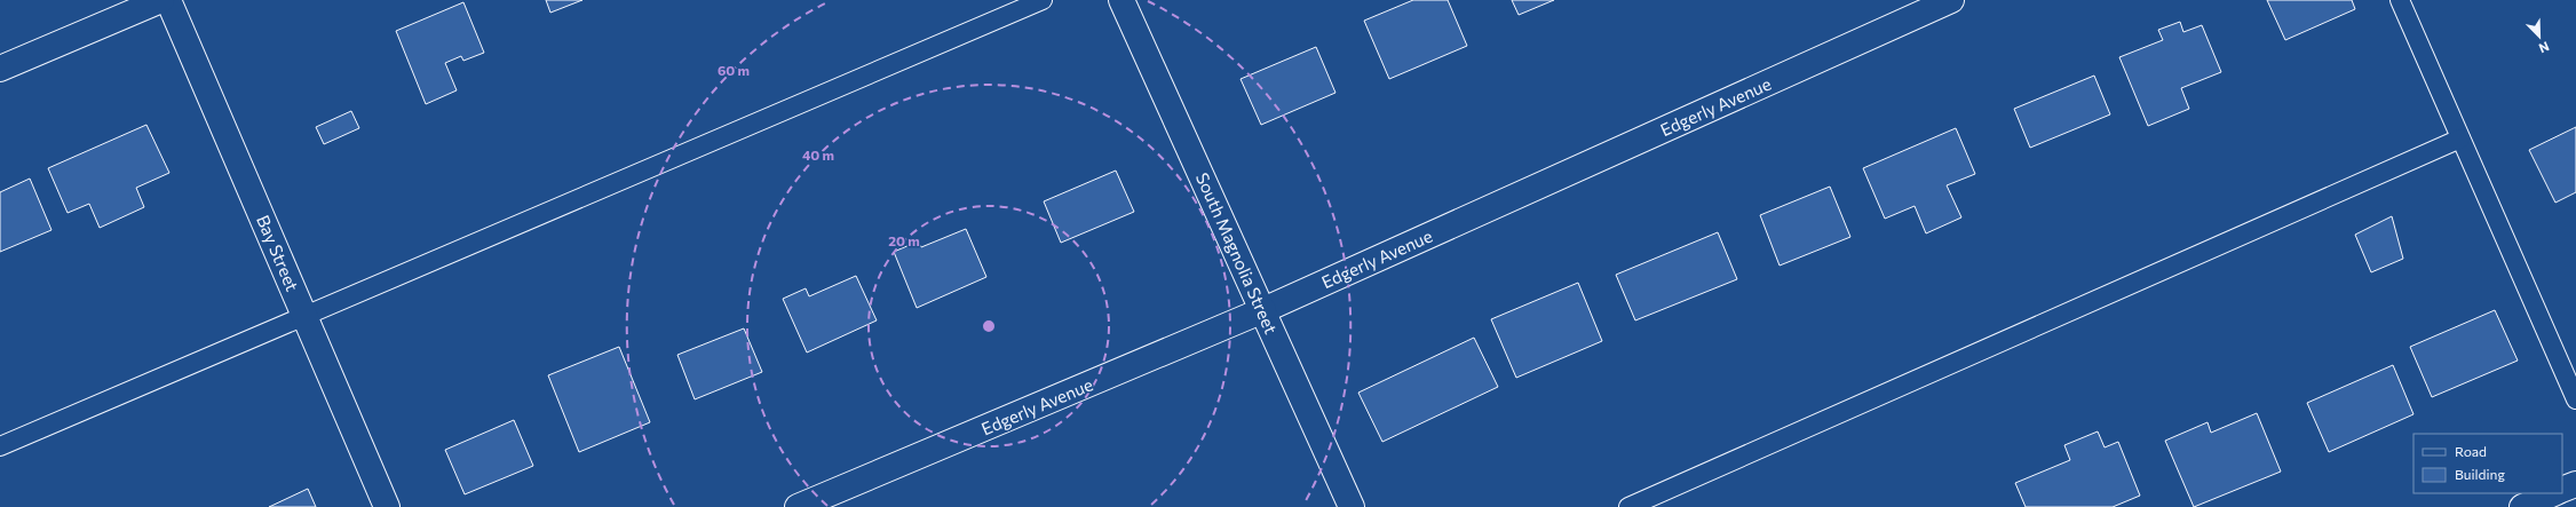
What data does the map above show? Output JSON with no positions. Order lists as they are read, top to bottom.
{
  "streets": {
    "street": ["Edgerly Avenue", "Bay Street", "South Magnolia Street"]
  },
  "crossings": [
    ["Edgerly Avenue", "South Magnolia Street"]
  ],
  "legend": ["Road", "Building"],
  "north": "bottom right",
  "rings": ["60 m", "40 m", "20 m"]
}
